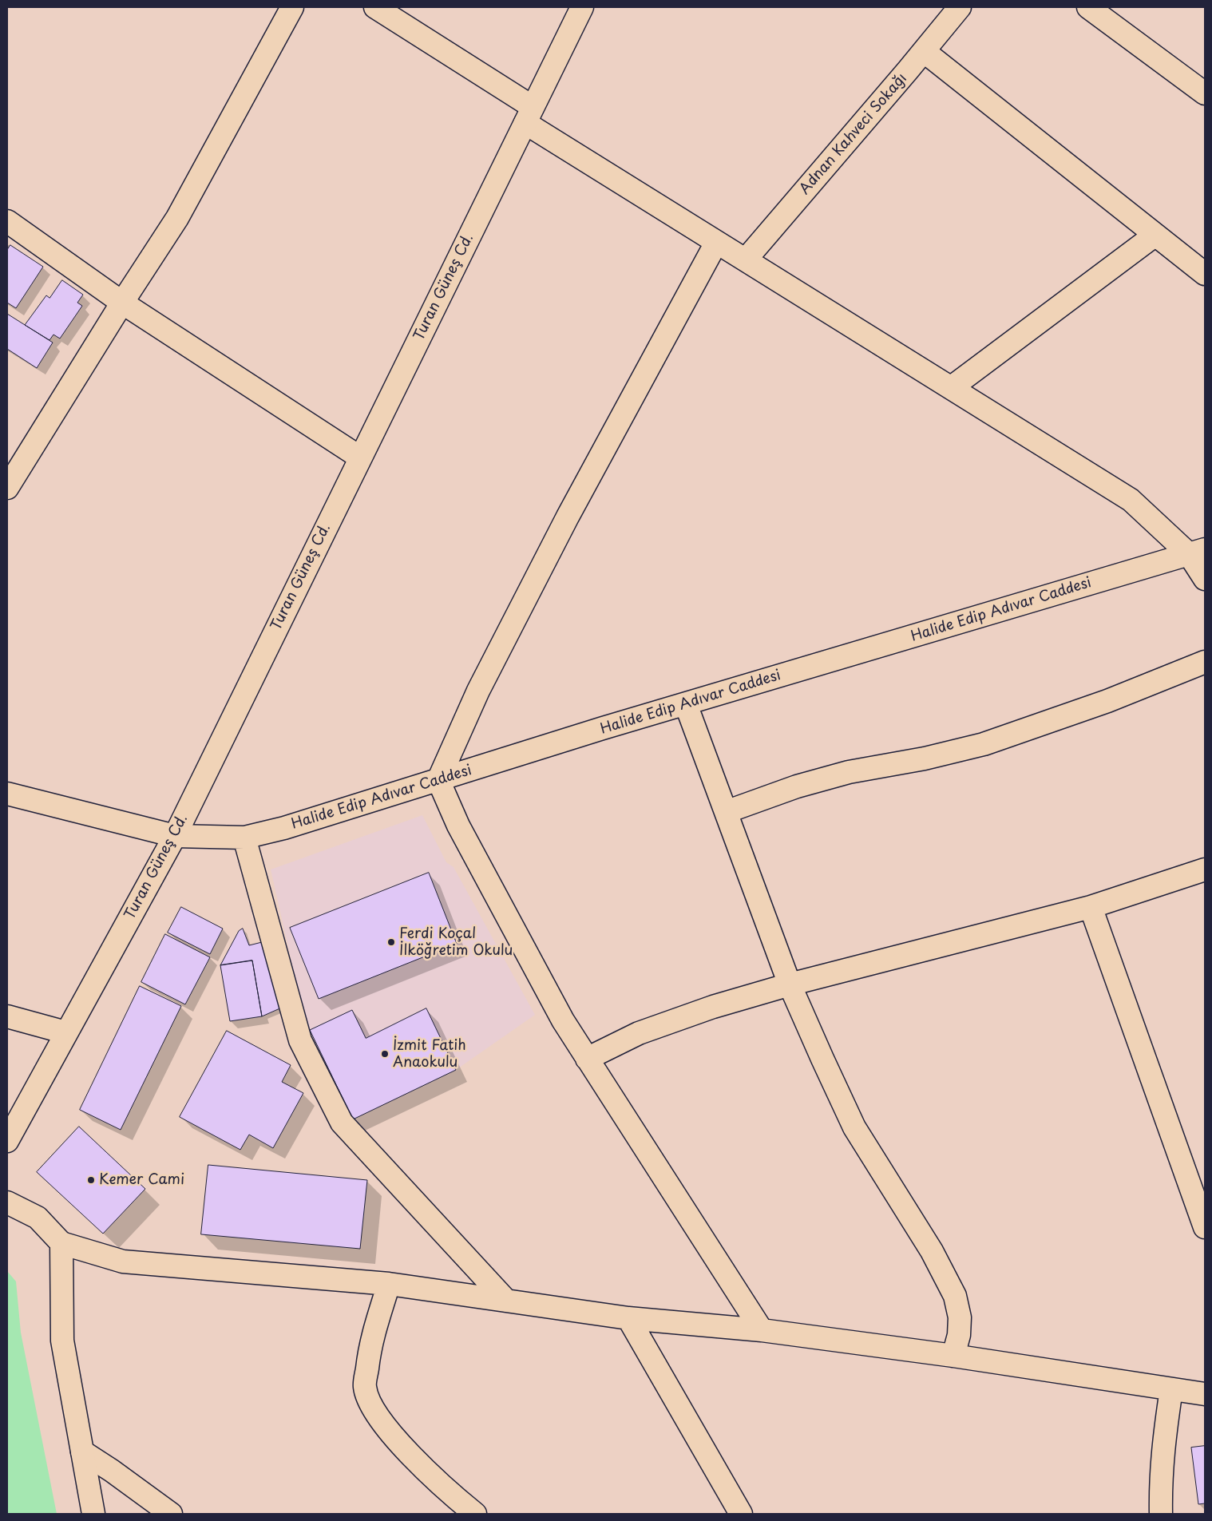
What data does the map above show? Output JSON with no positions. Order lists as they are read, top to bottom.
{
  "streets": {
    "street": ["Adnan Kahveci Sokağı", "Turan Güneş Cd.", "Halide Edip Adıvar Caddesi"]
  },
  "crossings": [
    ["Turan Güneş Cd.", "Halide Edip Adıvar Caddesi"]
  ],
  "places": ["Ferdi Koçal İlköğretim Okulu", "İzmit Fatih Anaokulu", "Kemer Cami"]
}
